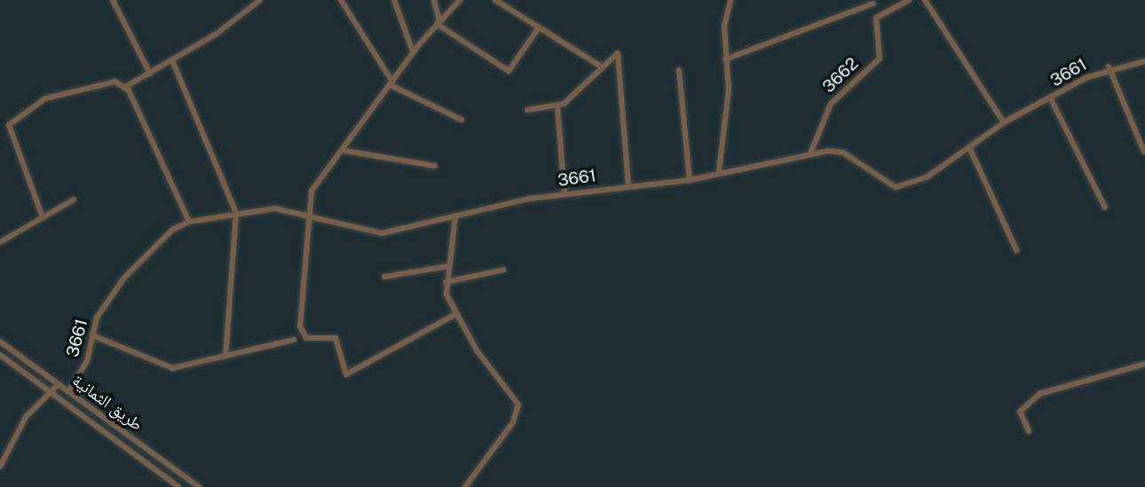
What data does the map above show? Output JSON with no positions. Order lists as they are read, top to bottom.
{
  "streets": {
    "street": ["3661", "3662", "طريق الثمانية"]
  },
  "crossings": [
    ["3661", "3662"],
    ["3661", "طريق الثمانية"]
  ]
}
